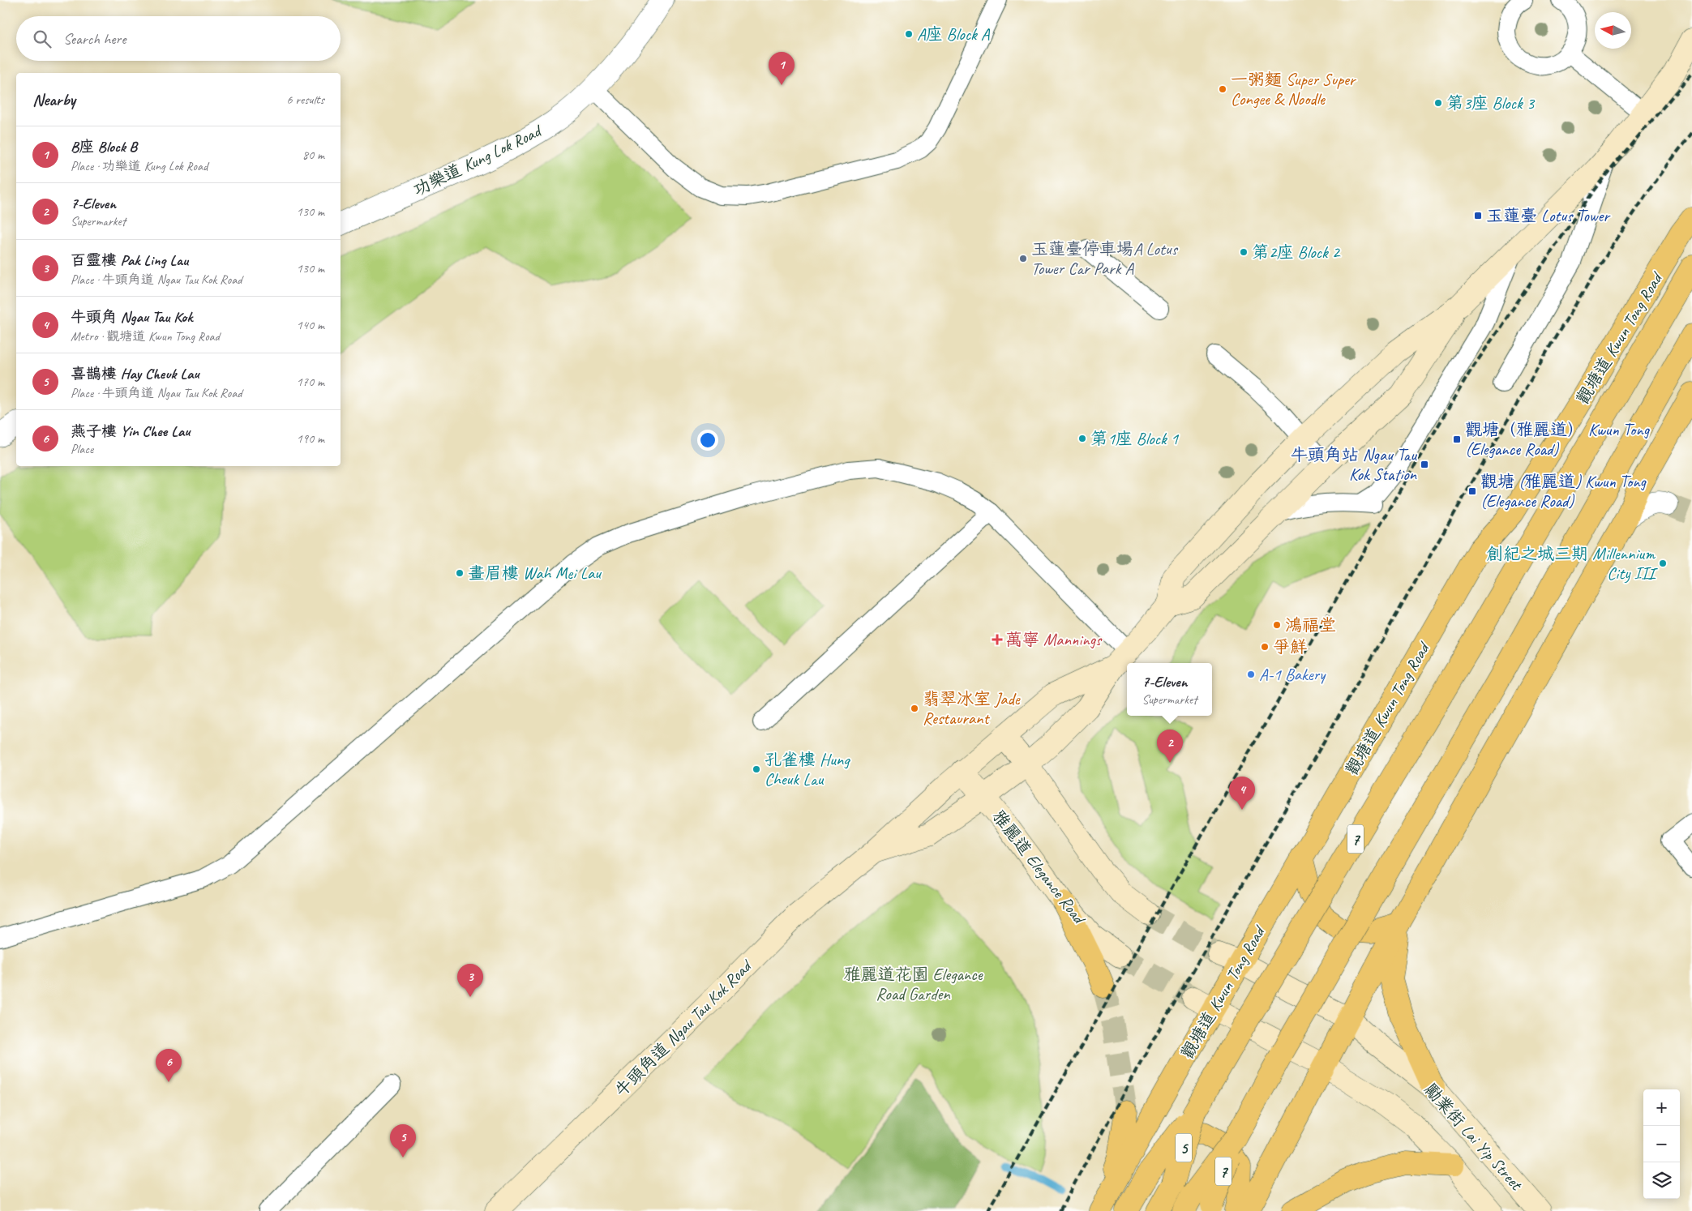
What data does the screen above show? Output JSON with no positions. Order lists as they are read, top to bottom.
{
  "streets": {
    "main road": [
      "觀塘道 Kwun Tong Road",
      "7",
      "雅麗道 Elegance Road",
      "牛頭角道 Ngau Tau Kok Road",
      "勵業街 Lai Yip Street",
      "5"
    ],
    "street": ["功樂道 Kung Lok Road"]
  },
  "crossings": [
    ["觀塘道 Kwun Tong Road", "5"],
    ["7", "5"],
    ["雅麗道 Elegance Road", "牛頭角道 Ngau Tau Kok Road"]
  ],
  "parks": ["雅麗道花園 Elegance Road Garden"],
  "places": {
    "other": [
      "A座 Block A",
      "一粥麵 Super Super Congee & Noodle",
      "第3座 Block 3",
      "第2座 Block 2",
      "玉蓮臺停車場A Lotus Tower Car Park A",
      "第1座 Block 1",
      "創紀之城三期 Millennium City III",
      "畫眉樓 Wah Mei Lau",
      "鴻福堂",
      "爭鮮",
      "A-1 Bakery",
      "翡翠冰室 Jade Restaurant",
      "孔雀樓 Hung Cheuk Lau"
    ],
    "transit": [
      "玉蓮臺 Lotus Tower",
      "觀塘（雅麗道） Kwun Tong (Elegance Road)",
      "牛頭角站 Ngau Tau Kok Station",
      "觀塘 (雅麗道) Kwun Tong (Elegance Road)"
    ],
    "health": ["萬寧 Mannings"]
  },
  "north": "left",
  "page": {
    "search": "Search here",
    "pins": [
      "1",
      "2",
      "4",
      "3",
      "6",
      "5"
    ],
    "heading": ["Nearby", "6 results"],
    "list": [
      {
        "mark": "1",
        "name": "B座 Block B",
        "note": "Place · 功樂道 Kung Lok Road",
        "value": "80 m"
      },
      {
        "mark": "2",
        "name": "7-Eleven",
        "note": "Supermarket",
        "value": "130 m"
      },
      {
        "mark": "3",
        "name": "百靈樓 Pak Ling Lau",
        "note": "Place · 牛頭角道 Ngau Tau Kok Road",
        "value": "130 m"
      },
      {
        "mark": "4",
        "name": "牛頭角 Ngau Tau Kok",
        "note": "Metro · 觀塘道 Kwun Tong Road",
        "value": "140 m"
      },
      {
        "mark": "5",
        "name": "喜鵲樓 Hay Cheuk Lau",
        "note": "Place · 牛頭角道 Ngau Tau Kok Road",
        "value": "170 m"
      },
      {
        "mark": "6",
        "name": "燕子樓 Yin Chee Lau",
        "note": "Place",
        "value": "190 m"
      }
    ],
    "popup": ["7-Eleven", "Supermarket"],
    "map_buttons": ["+", "−"]
  }
}
